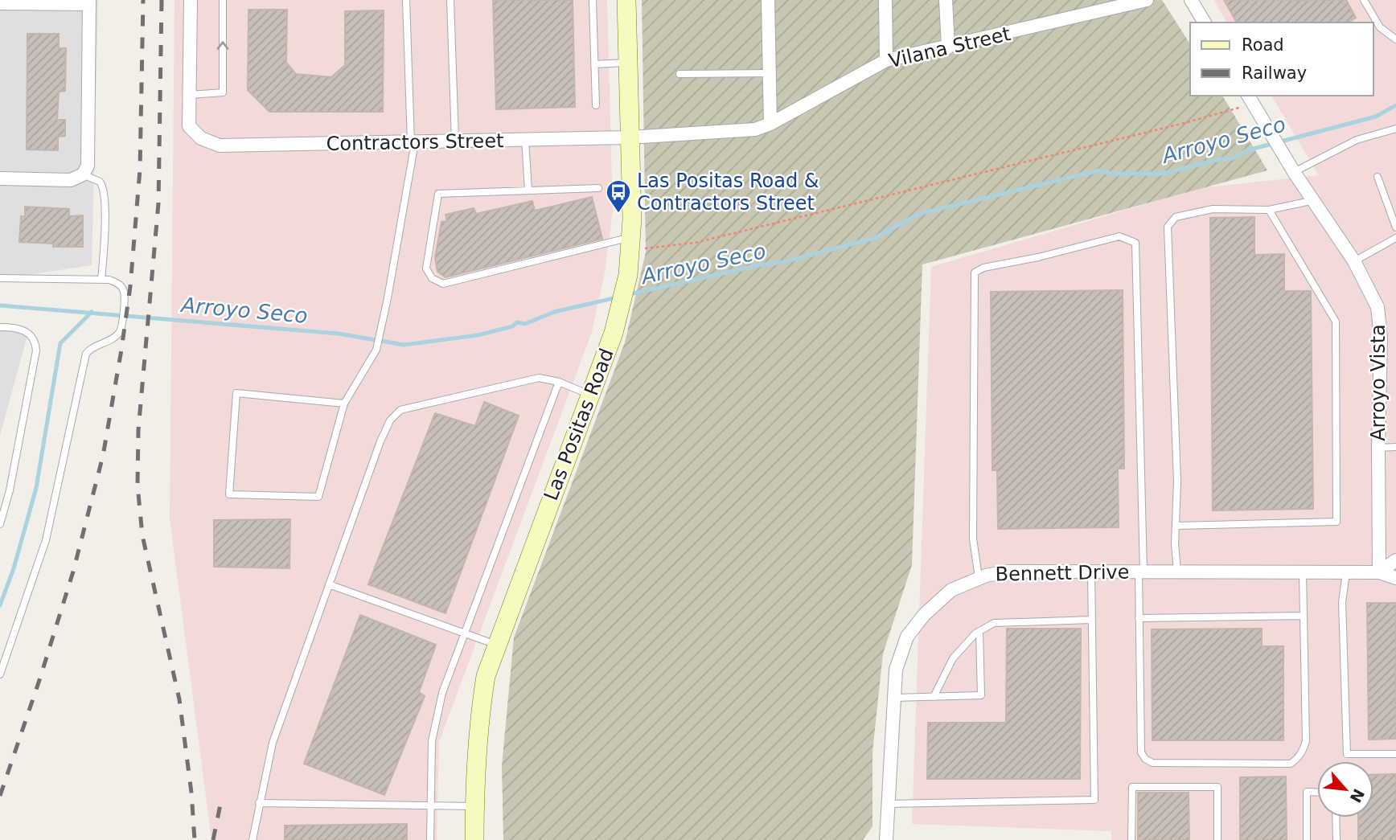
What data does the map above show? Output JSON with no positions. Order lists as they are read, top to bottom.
{
  "streets": {
    "main road": ["Las Positas Road"],
    "street": [
      "Vilana Street",
      "Contractors Street",
      "Arroyo Vista",
      "Bennett Drive"
    ]
  },
  "crossings": [
    ["Vilana Street", "Contractors Street"],
    ["Vilana Street", "Las Positas Road"],
    ["Contractors Street", "Las Positas Road"],
    ["Arroyo Vista", "Bennett Drive"]
  ],
  "water": ["Arroyo Seco"],
  "places": {
    "bus stop": ["Las Positas Road & Contractors Street"]
  },
  "legend": ["Road", "Railway"],
  "north": "bottom right"
}
